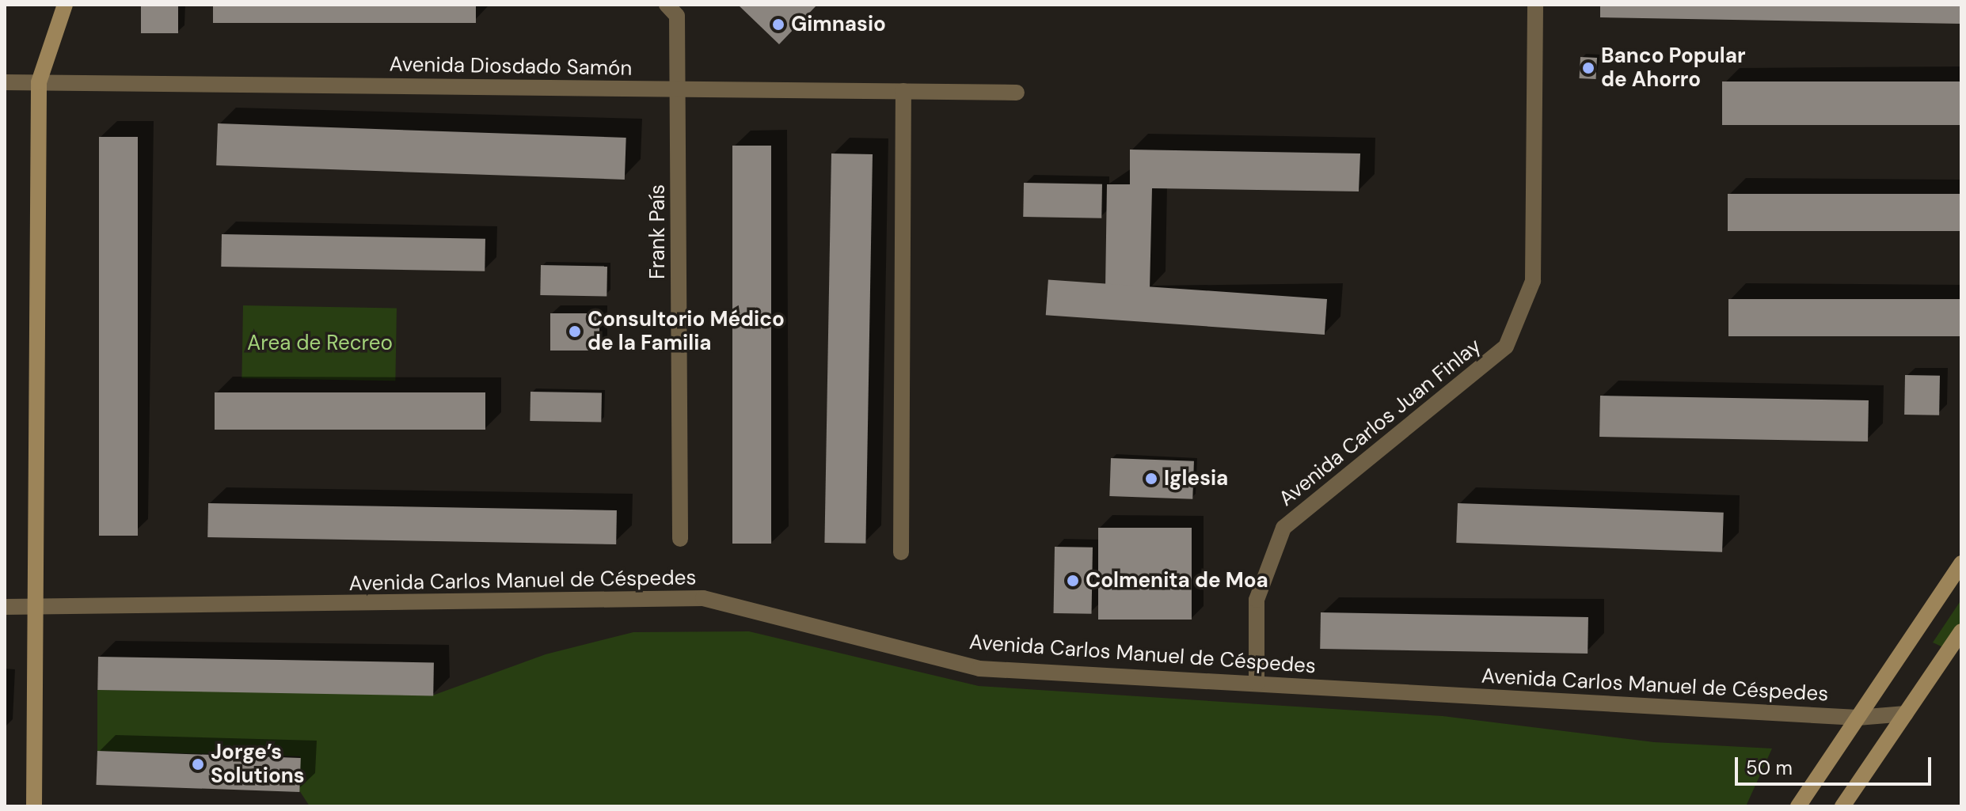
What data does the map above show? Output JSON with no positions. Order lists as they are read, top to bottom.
{
  "streets": {
    "street": [
      "Avenida Diosdado Samón",
      "Frank País",
      "Avenida Carlos Juan Finlay",
      "Avenida Carlos Manuel de Céspedes"
    ]
  },
  "crossings": [
    ["Avenida Diosdado Samón", "Frank País"],
    ["Avenida Carlos Juan Finlay", "Avenida Carlos Manuel de Céspedes"]
  ],
  "parks": ["Area de Recreo"],
  "places": [
    "Gimnasio",
    "Banco Popular de Ahorro",
    "Consultorio Médico de la Familia",
    "Iglesia",
    "Colmenita de Moa",
    "Jorge’s Solutions"
  ],
  "scale_bar": "50 m"
}
